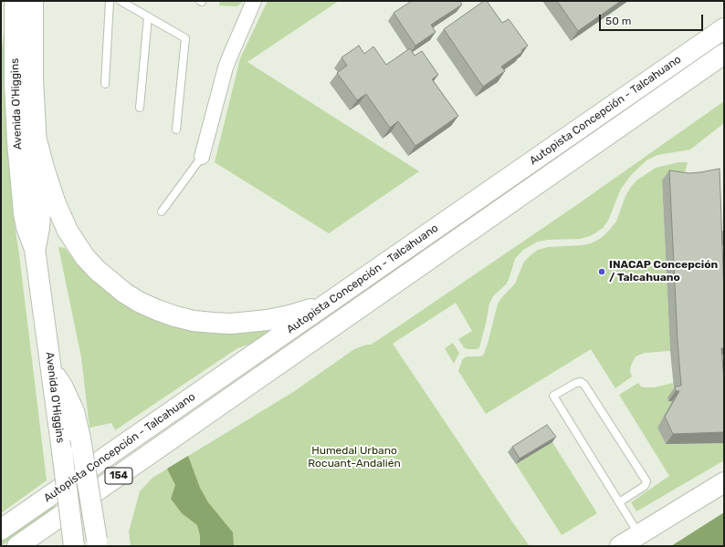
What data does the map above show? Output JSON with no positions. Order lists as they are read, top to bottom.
{
  "streets": {
    "main road": ["Avenida O'Higgins", "Autopista Concepción - Talcahuano", "154"]
  },
  "parks": ["Humedal Urbano Rocuant-Andalién"],
  "places": ["INACAP Concepción / Talcahuano"],
  "scale_bar": "50 m"
}
